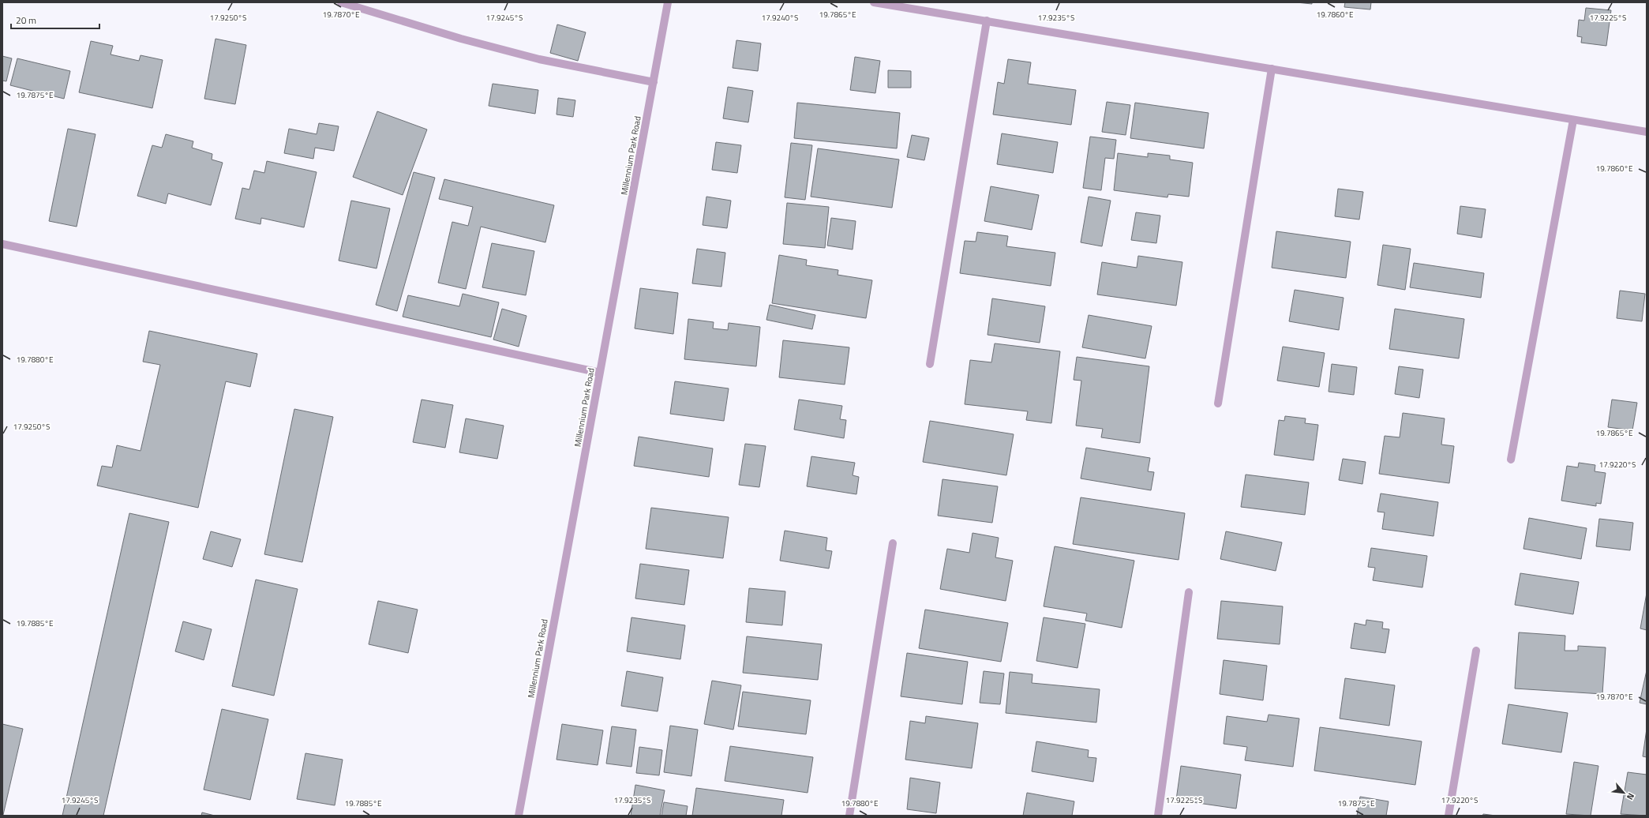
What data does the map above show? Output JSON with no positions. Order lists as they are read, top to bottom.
{
  "streets": {
    "street": ["Millennium Park Road"]
  },
  "scale_bar": "20 m",
  "north": "bottom right",
  "coordinates": [
    "19.7860°E",
    "19.7870°E",
    "19.7865°E",
    "17.9250°S",
    "17.9245°S",
    "17.9240°S",
    "17.9235°S",
    "17.9225°S",
    "19.7875°E",
    "19.7880°E",
    "17.9220°S",
    "19.7885°E"
  ]
}
